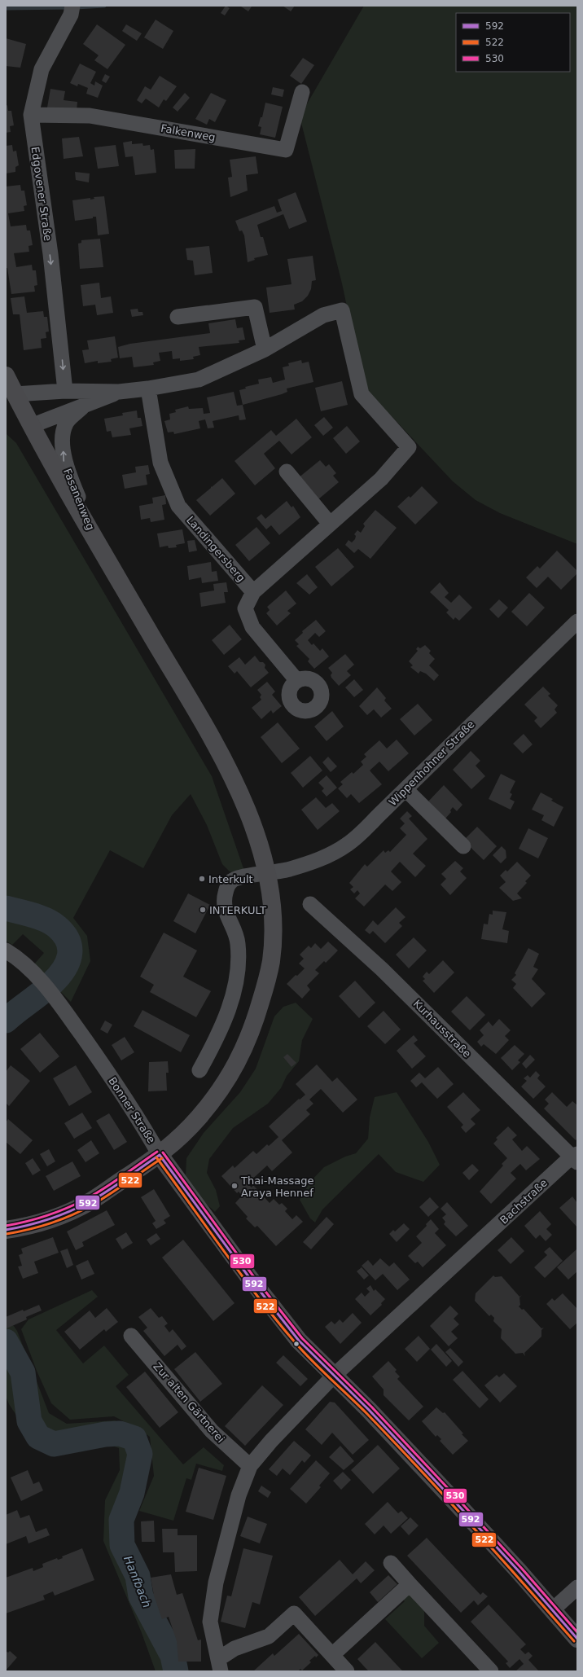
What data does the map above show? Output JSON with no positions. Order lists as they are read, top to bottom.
{
  "streets": {
    "main road": ["Bonner Straße"],
    "street": [
      "Falkenweg",
      "Edgovener Straße",
      "Fasanenweg",
      "Landingersberg",
      "Wippenhohner Straße",
      "Kurhausstraße",
      "Bachstraße",
      "Zur alten Gärtnerei"
    ]
  },
  "crossings": [
    ["Falkenweg", "Edgovener Straße"],
    ["Edgovener Straße", "Fasanenweg"],
    ["Fasanenweg", "Landingersberg"],
    ["Kurhausstraße", "Bachstraße"],
    ["Bonner Straße", "Bachstraße"],
    ["Bachstraße", "Zur alten Gärtnerei"]
  ],
  "one_way": ["Edgovener Straße"],
  "water": ["Hanfbach"],
  "places": ["Interkult", "INTERKULT", "Thai-Massage Araya Hennef"],
  "lines": ["transit line 530", "transit line 592", "transit line 522"],
  "legend": ["592", "522", "530"]
}
